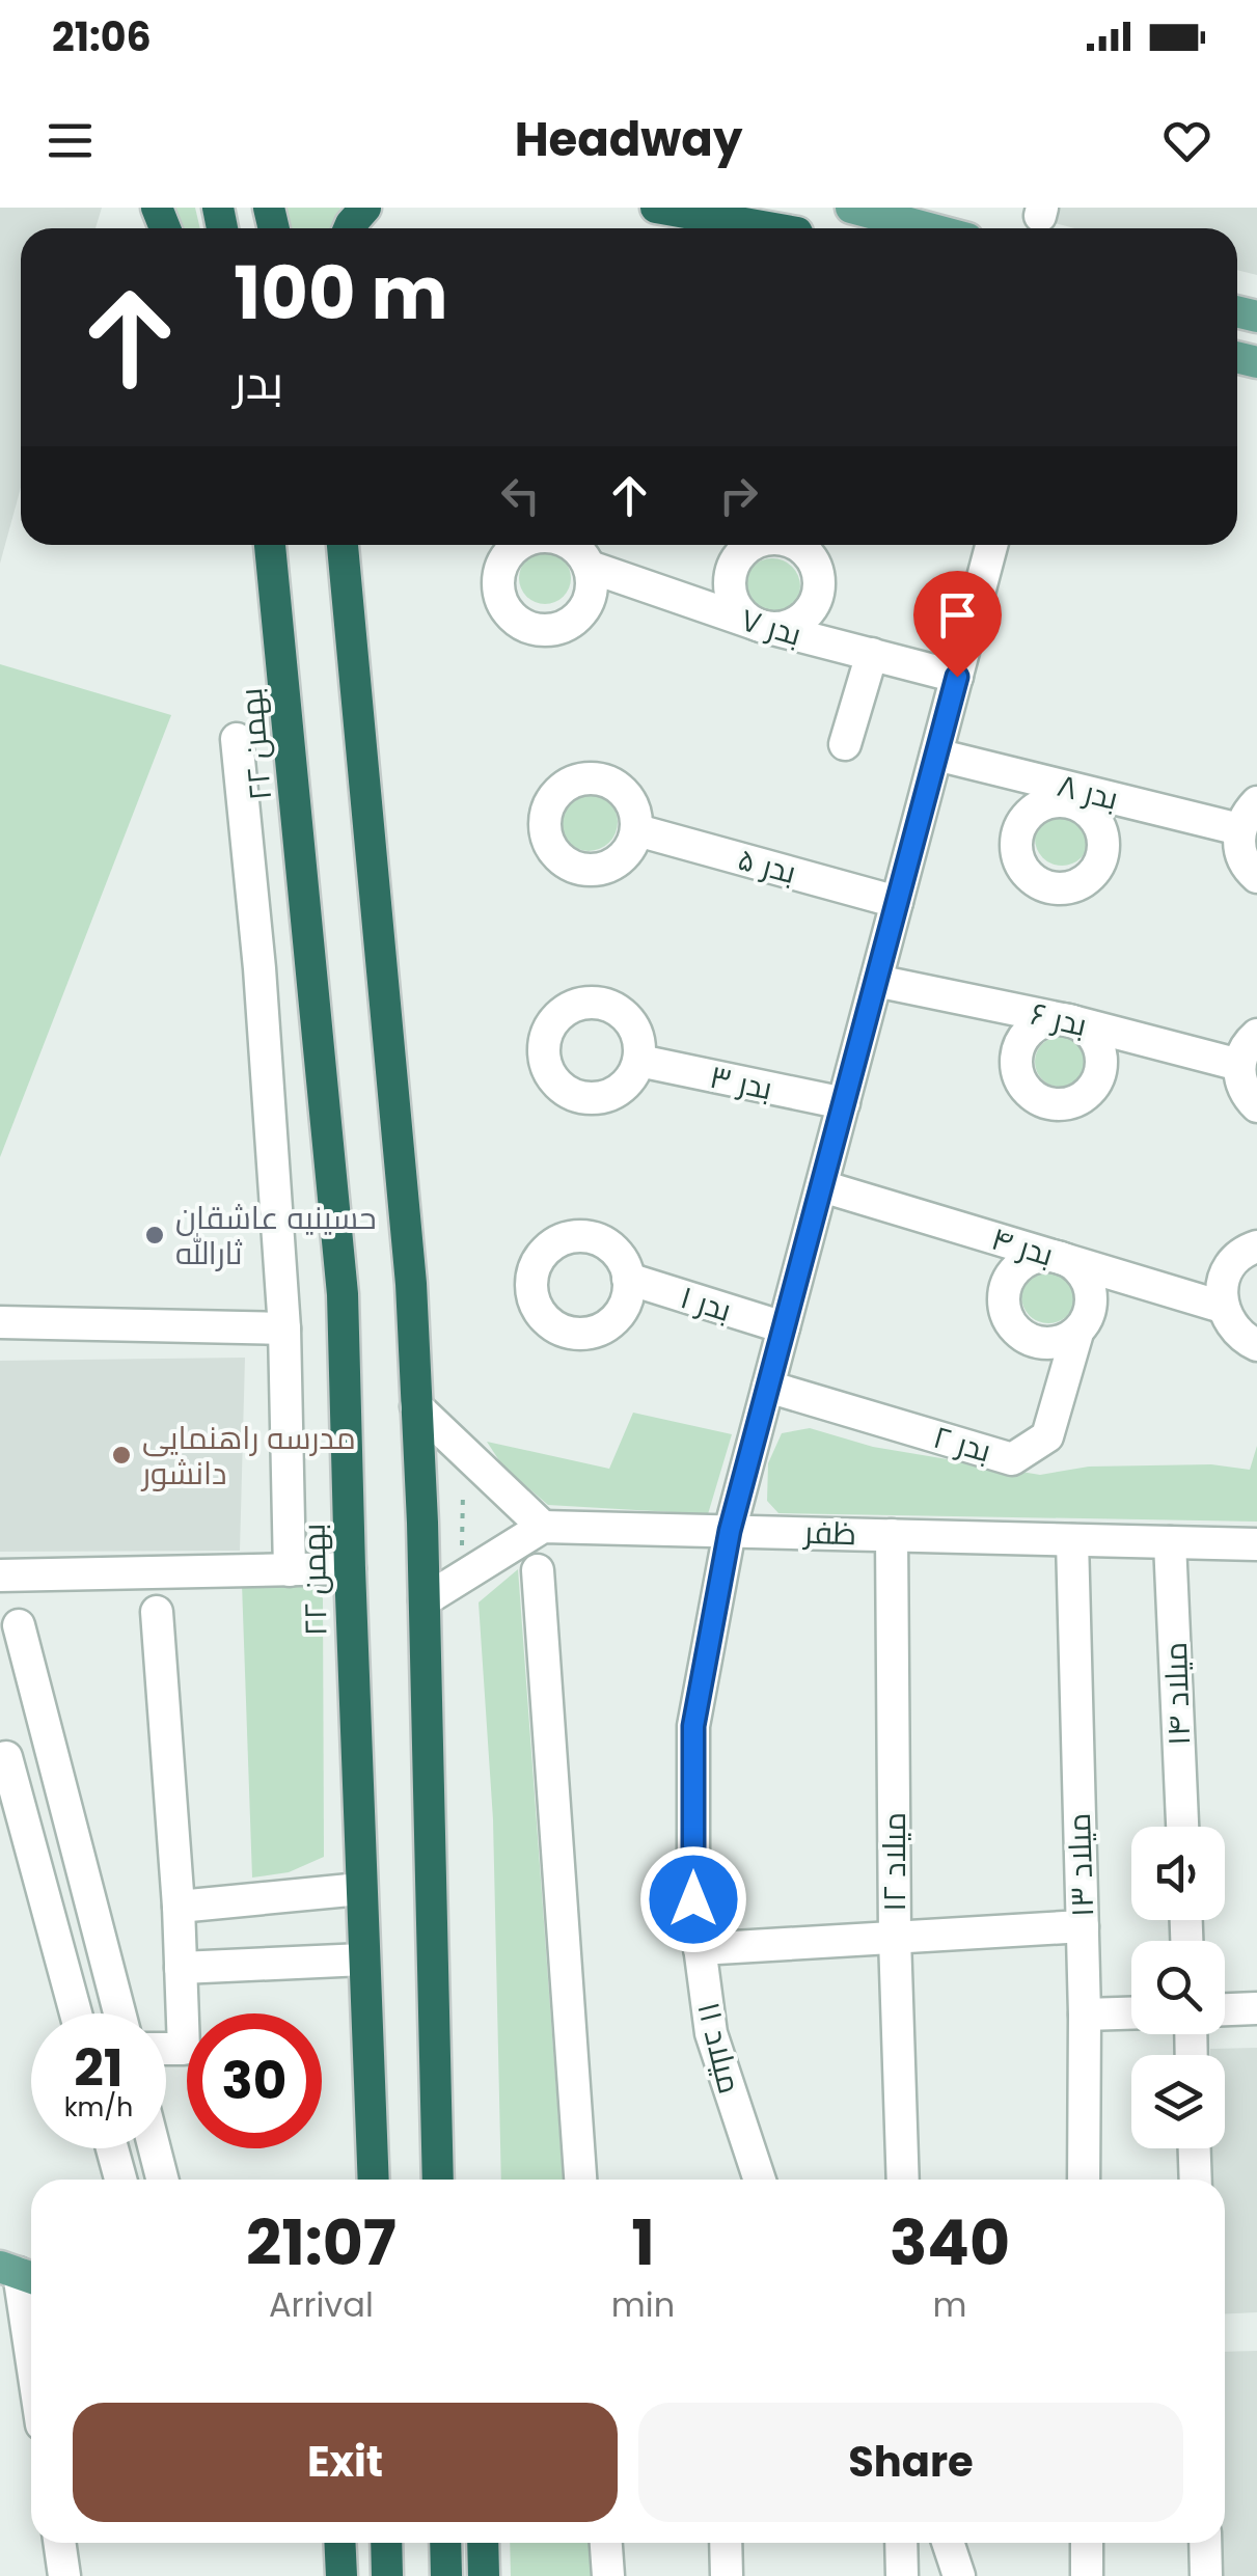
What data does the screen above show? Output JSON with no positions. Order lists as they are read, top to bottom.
{
  "streets": {
    "highway": ["۲۲ بهمن"],
    "street": [
      "بدر ۷",
      "بدر ۸",
      "بدر ۵",
      "بدر ۶",
      "بدر ۳",
      "بدر ۴",
      "بدر ۱",
      "بدر ۲",
      "ظفر",
      "میلاد ۱۴",
      "میلاد ۱۲",
      "میلاد ۱۳",
      "میلاد ۱۱"
    ]
  },
  "crossings": [
    ["بدر ۷", "میلاد ۱۱"],
    ["بدر ۸", "میلاد ۱۱"],
    ["بدر ۵", "میلاد ۱۱"],
    ["بدر ۶", "میلاد ۱۱"],
    ["بدر ۳", "میلاد ۱۱"],
    ["بدر ۴", "بدر ۲"],
    ["بدر ۴", "میلاد ۱۱"],
    ["بدر ۱", "میلاد ۱۱"],
    ["بدر ۲", "میلاد ۱۱"],
    ["ظفر", "میلاد ۱۴"],
    ["ظفر", "میلاد ۱۲"],
    ["ظفر", "میلاد ۱۳"],
    ["ظفر", "میلاد ۱۱"]
  ],
  "places": ["حسینیه عاشقان ثارالله", "مدرسه راهنمایی دانشور"],
  "page": {
    "status": "21:06",
    "header": "Headway",
    "turn": ["100 m", "بدر"],
    "speed": "21 km/h",
    "limit": "30",
    "eta": [
      "21:07",
      "Arrival",
      "1",
      "min",
      "340",
      "m"
    ],
    "buttons": ["Exit", "Share"]
  }
}
